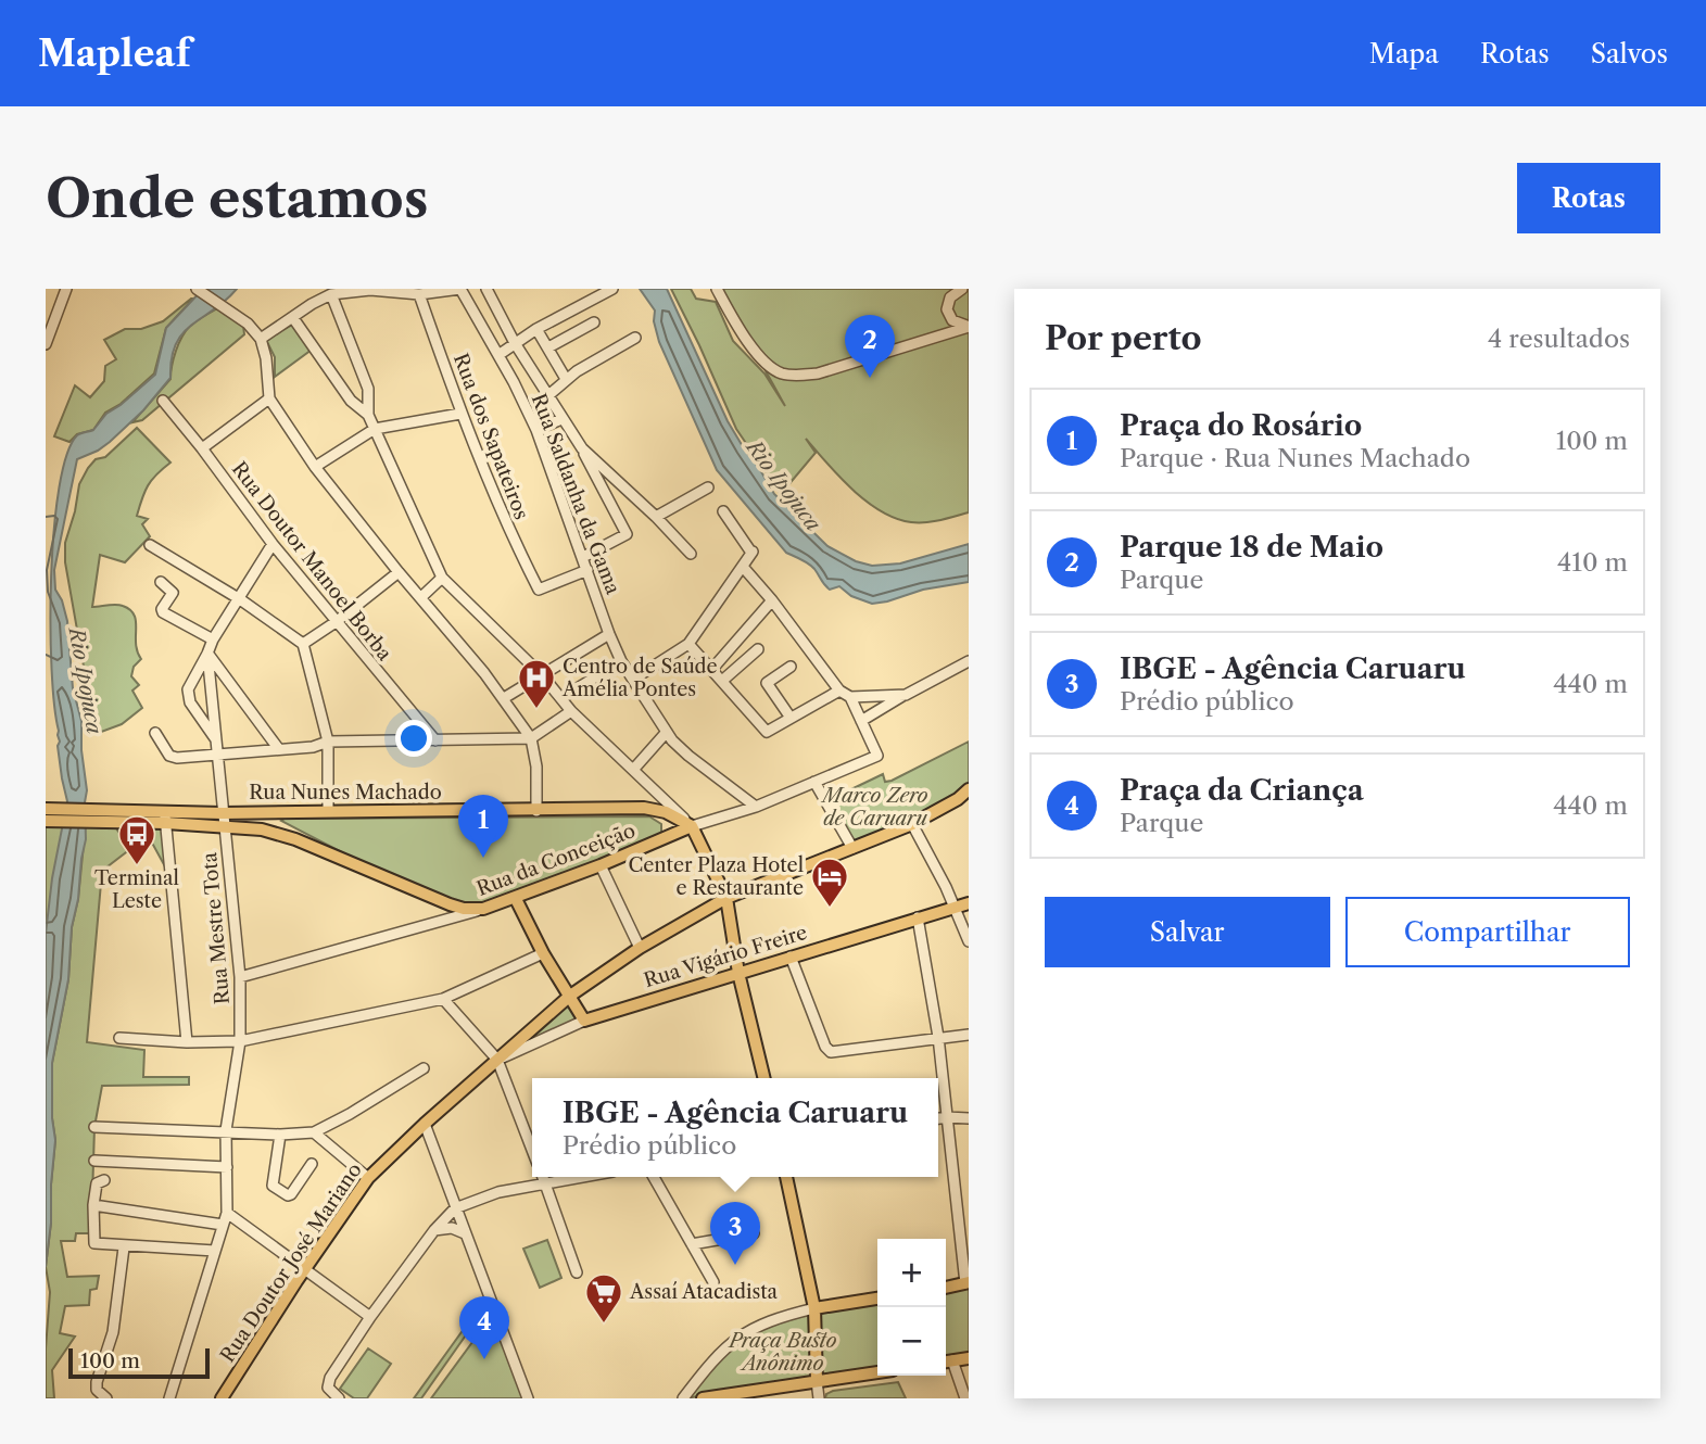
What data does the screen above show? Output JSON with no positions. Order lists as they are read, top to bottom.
{
  "streets": {
    "main road": [
      "Rua Nunes Machado",
      "Rua da Conceição",
      "Rua Vigário Freire",
      "Rua Doutor José Mariano"
    ],
    "street": [
      "Rua dos Sapateiros",
      "Rua Saldanha da Gama",
      "Rua Doutor Manoel Borba",
      "Rua Mestre Tota"
    ]
  },
  "crossings": [
    ["Rua dos Sapateiros", "Rua Saldanha da Gama"],
    ["Rua Saldanha da Gama", "Rua da Conceição"],
    ["Rua Nunes Machado", "Rua da Conceição"],
    ["Rua Nunes Machado", "Rua Mestre Tota"],
    ["Rua da Conceição", "Rua Mestre Tota"],
    ["Rua Vigário Freire", "Rua Doutor José Mariano"]
  ],
  "water": ["Rio Ipojuca"],
  "parks": ["Marco Zero de Caruaru", "Praça Busto Anônimo"],
  "places": {
    "hospital": ["Centro de Saúde Amélia Pontes"],
    "bus stop": ["Terminal Leste"],
    "hotel": ["Center Plaza Hotel e Restaurante"],
    "supermarket": ["Assaí Atacadista"]
  },
  "scale_bar": "100 m",
  "page": {
    "header": "Mapleaf",
    "nav": ["Mapa", "Rotas", "Salvos"],
    "buttons": [
      "Rotas",
      ["Salvar", "Compartilhar"]
    ],
    "title": "Onde estamos",
    "heading": ["Por perto", "4 resultados"],
    "pins": [
      "2",
      "1",
      "3",
      "4"
    ],
    "list": [
      {
        "mark": "1",
        "name": "Praça do Rosário",
        "note": "Parque · Rua Nunes Machado",
        "value": "100 m"
      },
      {
        "mark": "2",
        "name": "Parque 18 de Maio",
        "note": "Parque",
        "value": "410 m"
      },
      {
        "mark": "3",
        "name": "IBGE - Agência Caruaru",
        "note": "Prédio público",
        "value": "440 m"
      },
      {
        "mark": "4",
        "name": "Praça da Criança",
        "note": "Parque",
        "value": "440 m"
      }
    ],
    "popup": ["IBGE - Agência Caruaru", "Prédio público"],
    "map_buttons": ["+", "−"],
    "scale": "100 m"
  }
}
